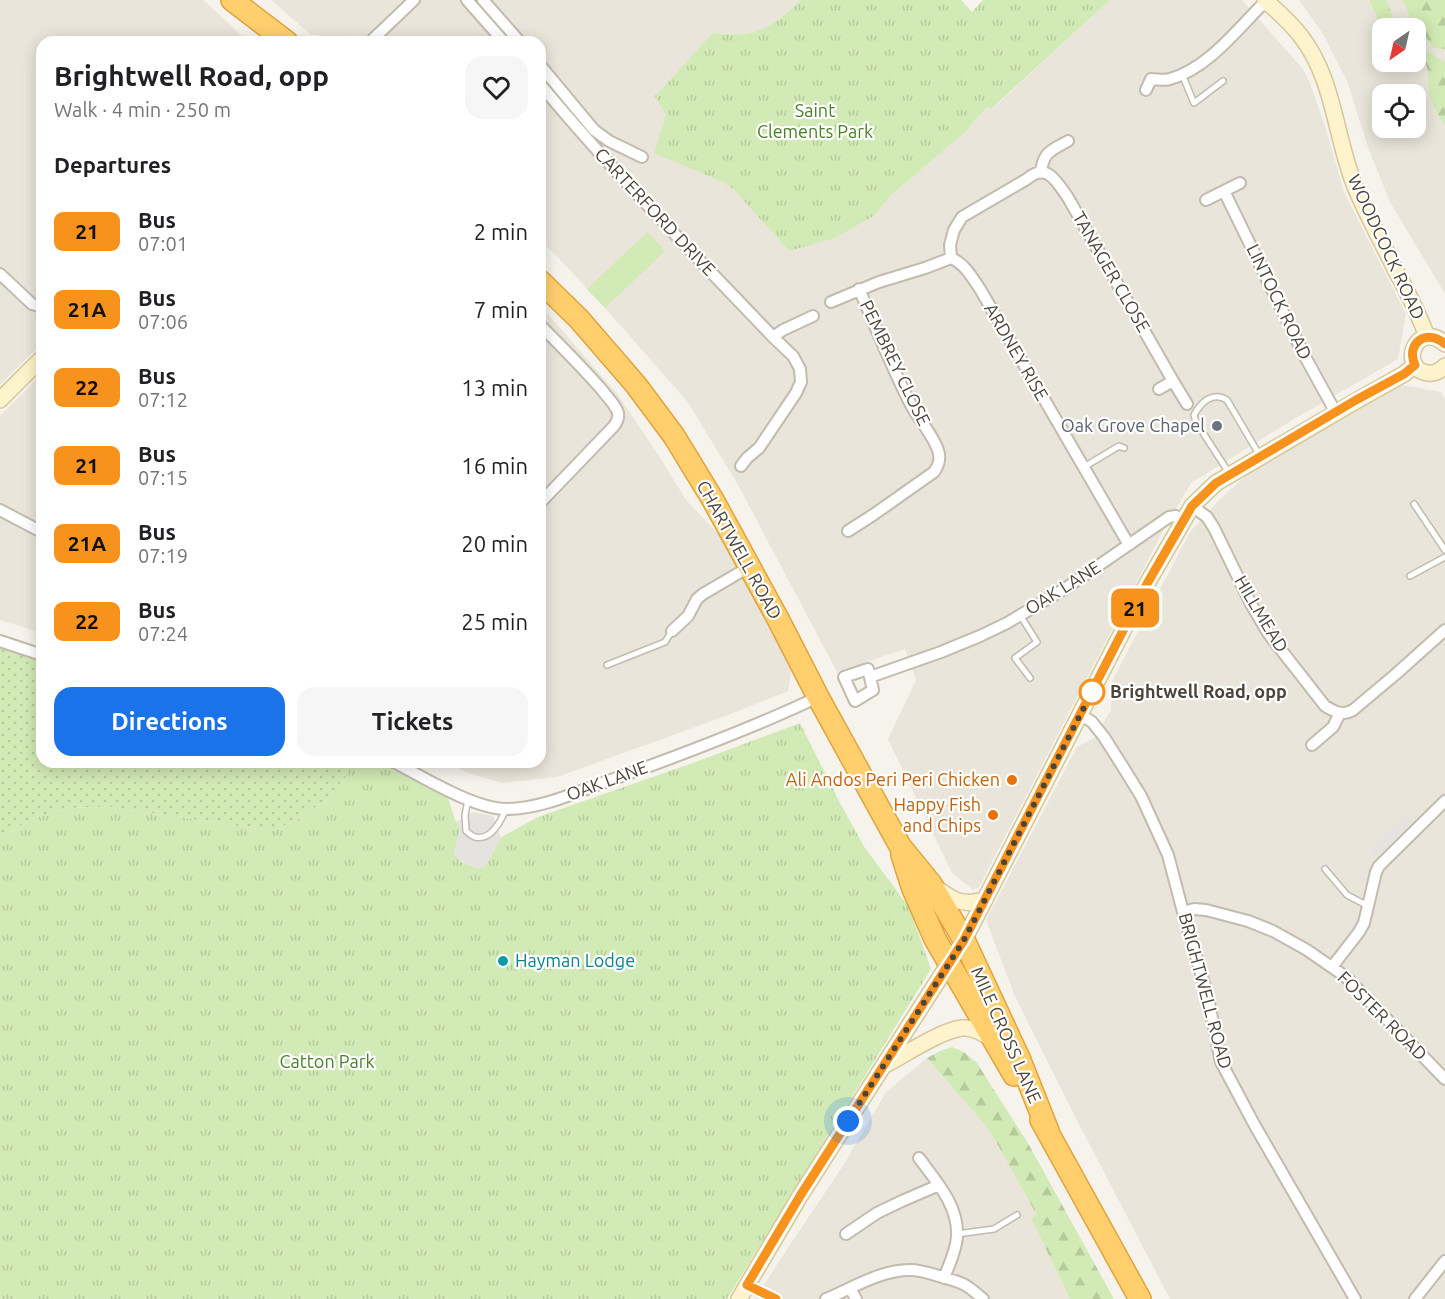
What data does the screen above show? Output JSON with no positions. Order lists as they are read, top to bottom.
{
  "streets": {
    "highway": ["CHARTWELL ROAD", "MILE CROSS LANE"],
    "street": [
      "CARTERFORD DRIVE",
      "WOODCOCK ROAD",
      "TANAGER CLOSE",
      "LINTOCK ROAD",
      "ARDNEY RISE",
      "PEMBREY CLOSE",
      "OAK LANE",
      "HILLMEAD",
      "BRIGHTWELL ROAD",
      "FOSTER ROAD"
    ]
  },
  "crossings": [
    ["ARDNEY RISE", "PEMBREY CLOSE"],
    ["ARDNEY RISE", "OAK LANE"],
    ["CHARTWELL ROAD", "OAK LANE"],
    ["CHARTWELL ROAD", "MILE CROSS LANE"],
    ["BRIGHTWELL ROAD", "FOSTER ROAD"]
  ],
  "parks": ["Saint Clements Park", "Catton Park"],
  "places": [
    "Oak Grove Chapel",
    "Brightwell Road, opp",
    "Ali Andos Peri Peri Chicken",
    "Happy Fish and Chips",
    "Hayman Lodge"
  ],
  "lines": ["bus line 21"],
  "north": "bottom left",
  "page": {
    "on_map": "21",
    "heading": [
      ["Brightwell Road, opp", "Walk · 4 min · 250 m"],
      "Departures"
    ],
    "list": [
      {
        "mark": "21",
        "name": "Bus",
        "note": "07:01",
        "value": "2 min"
      },
      {
        "mark": "21A",
        "name": "Bus",
        "note": "07:06",
        "value": "7 min"
      },
      {
        "mark": "22",
        "name": "Bus",
        "note": "07:12",
        "value": "13 min"
      },
      {
        "mark": "21",
        "name": "Bus",
        "note": "07:15",
        "value": "16 min"
      },
      {
        "mark": "21A",
        "name": "Bus",
        "note": "07:19",
        "value": "20 min"
      },
      {
        "mark": "22",
        "name": "Bus",
        "note": "07:24",
        "value": "25 min"
      }
    ],
    "buttons": ["Directions", "Tickets"]
  }
}
